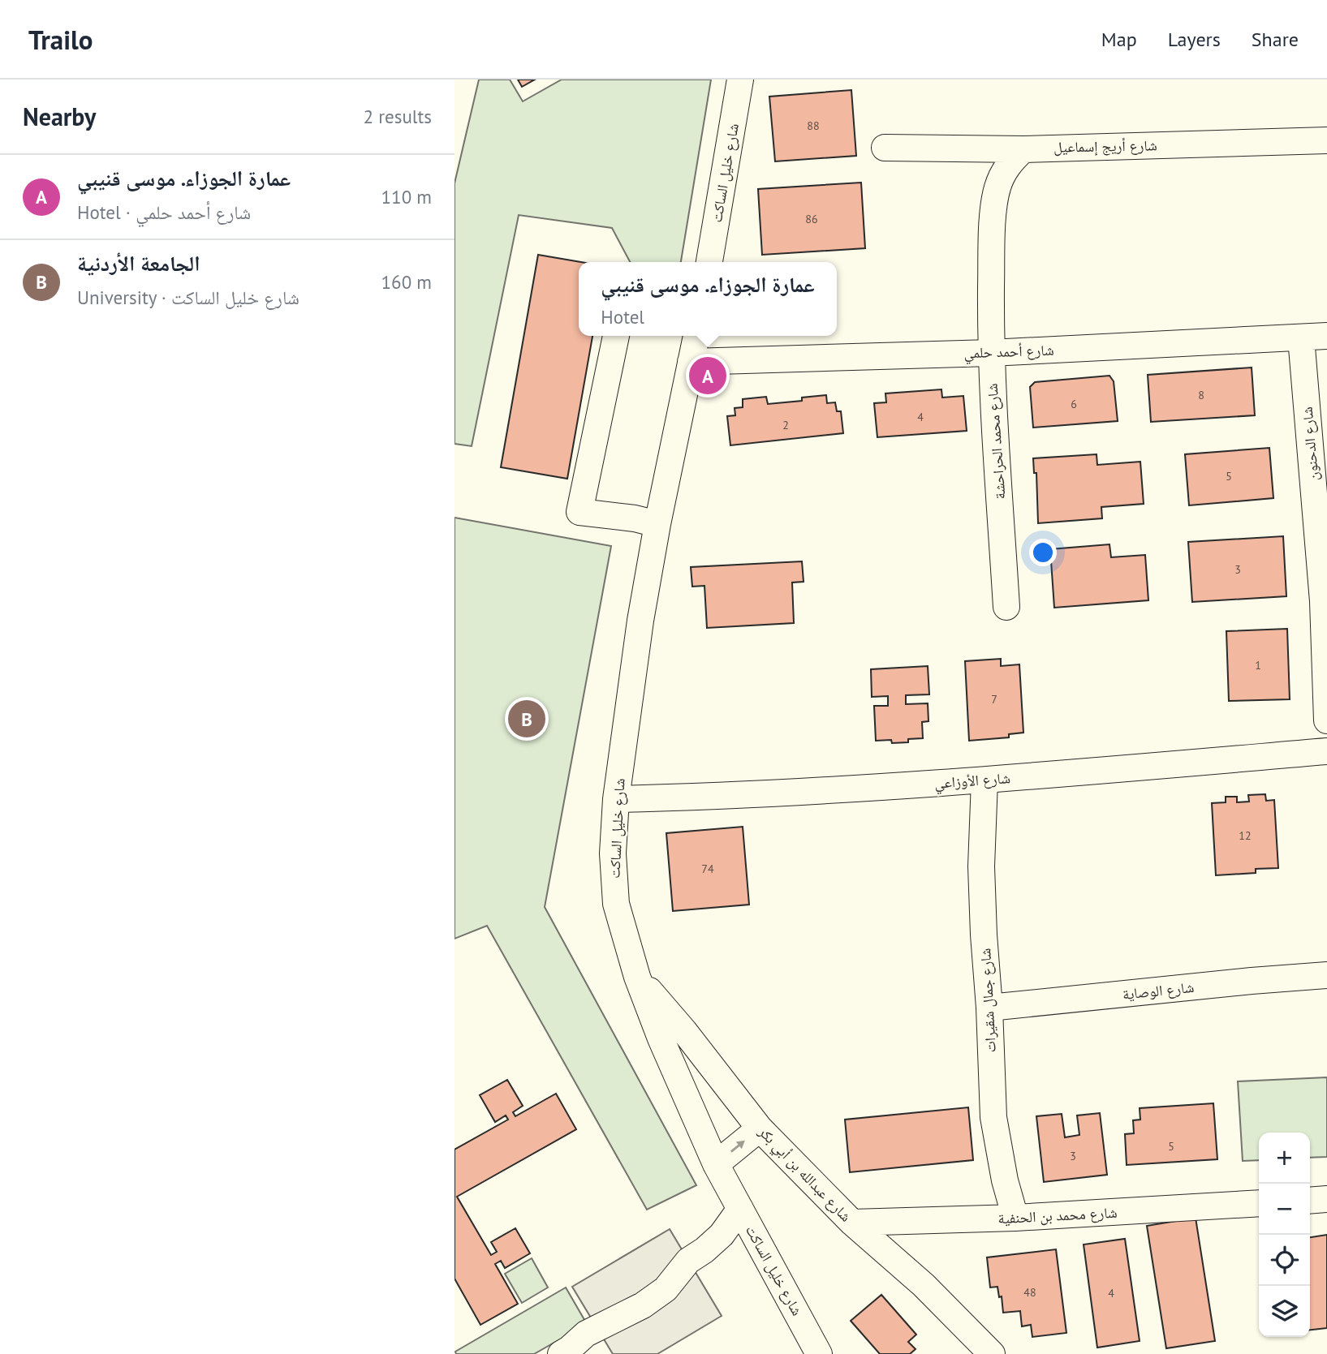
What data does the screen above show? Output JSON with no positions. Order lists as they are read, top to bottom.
{
  "streets": {
    "street": [
      "شارع أريج إسماعيل",
      "شارع خليل الساكت",
      "شارع أحمد حلمي",
      "شارع محمد الحراحشة",
      "شارع الدحنون",
      "شارع الأوزاعي",
      "شارع الوصاية",
      "شارع جمال شقيرات",
      "شارع عبدالله بن أبي بكر",
      "شارع محمد بن الحنفية"
    ]
  },
  "crossings": [
    ["شارع أريج إسماعيل", "شارع محمد الحراحشة"],
    ["شارع خليل الساكت", "شارع أحمد حلمي"],
    ["شارع خليل الساكت", "شارع الأوزاعي"],
    ["شارع خليل الساكت", "شارع عبدالله بن أبي بكر"],
    ["شارع أحمد حلمي", "شارع محمد الحراحشة"],
    ["شارع أحمد حلمي", "شارع الدحنون"],
    ["شارع الأوزاعي", "شارع جمال شقيرات"],
    ["شارع الوصاية", "شارع جمال شقيرات"],
    ["شارع جمال شقيرات", "شارع محمد بن الحنفية"],
    ["شارع عبدالله بن أبي بكر", "شارع محمد بن الحنفية"]
  ],
  "house_numbers": [
    "88",
    "86",
    "8",
    "6",
    "4",
    "2",
    "5",
    "3",
    "1",
    "7",
    "12",
    "74",
    "5",
    "3",
    "48",
    "4"
  ],
  "page": {
    "header": "Trailo",
    "nav": ["Map", "Layers", "Share"],
    "heading": ["Nearby", "2 results"],
    "list": [
      {
        "mark": "A",
        "name": "عمارة الجوزاء. موسى قنيبي",
        "note": "Hotel · شارع أحمد حلمي",
        "value": "110 m"
      },
      {
        "mark": "B",
        "name": "الجامعة الأردنية",
        "note": "University · شارع خليل الساكت",
        "value": "160 m"
      }
    ],
    "popup": ["عمارة الجوزاء. موسى قنيبي", "Hotel"],
    "pins": ["A", "B"],
    "map_buttons": ["+", "−"]
  }
}
